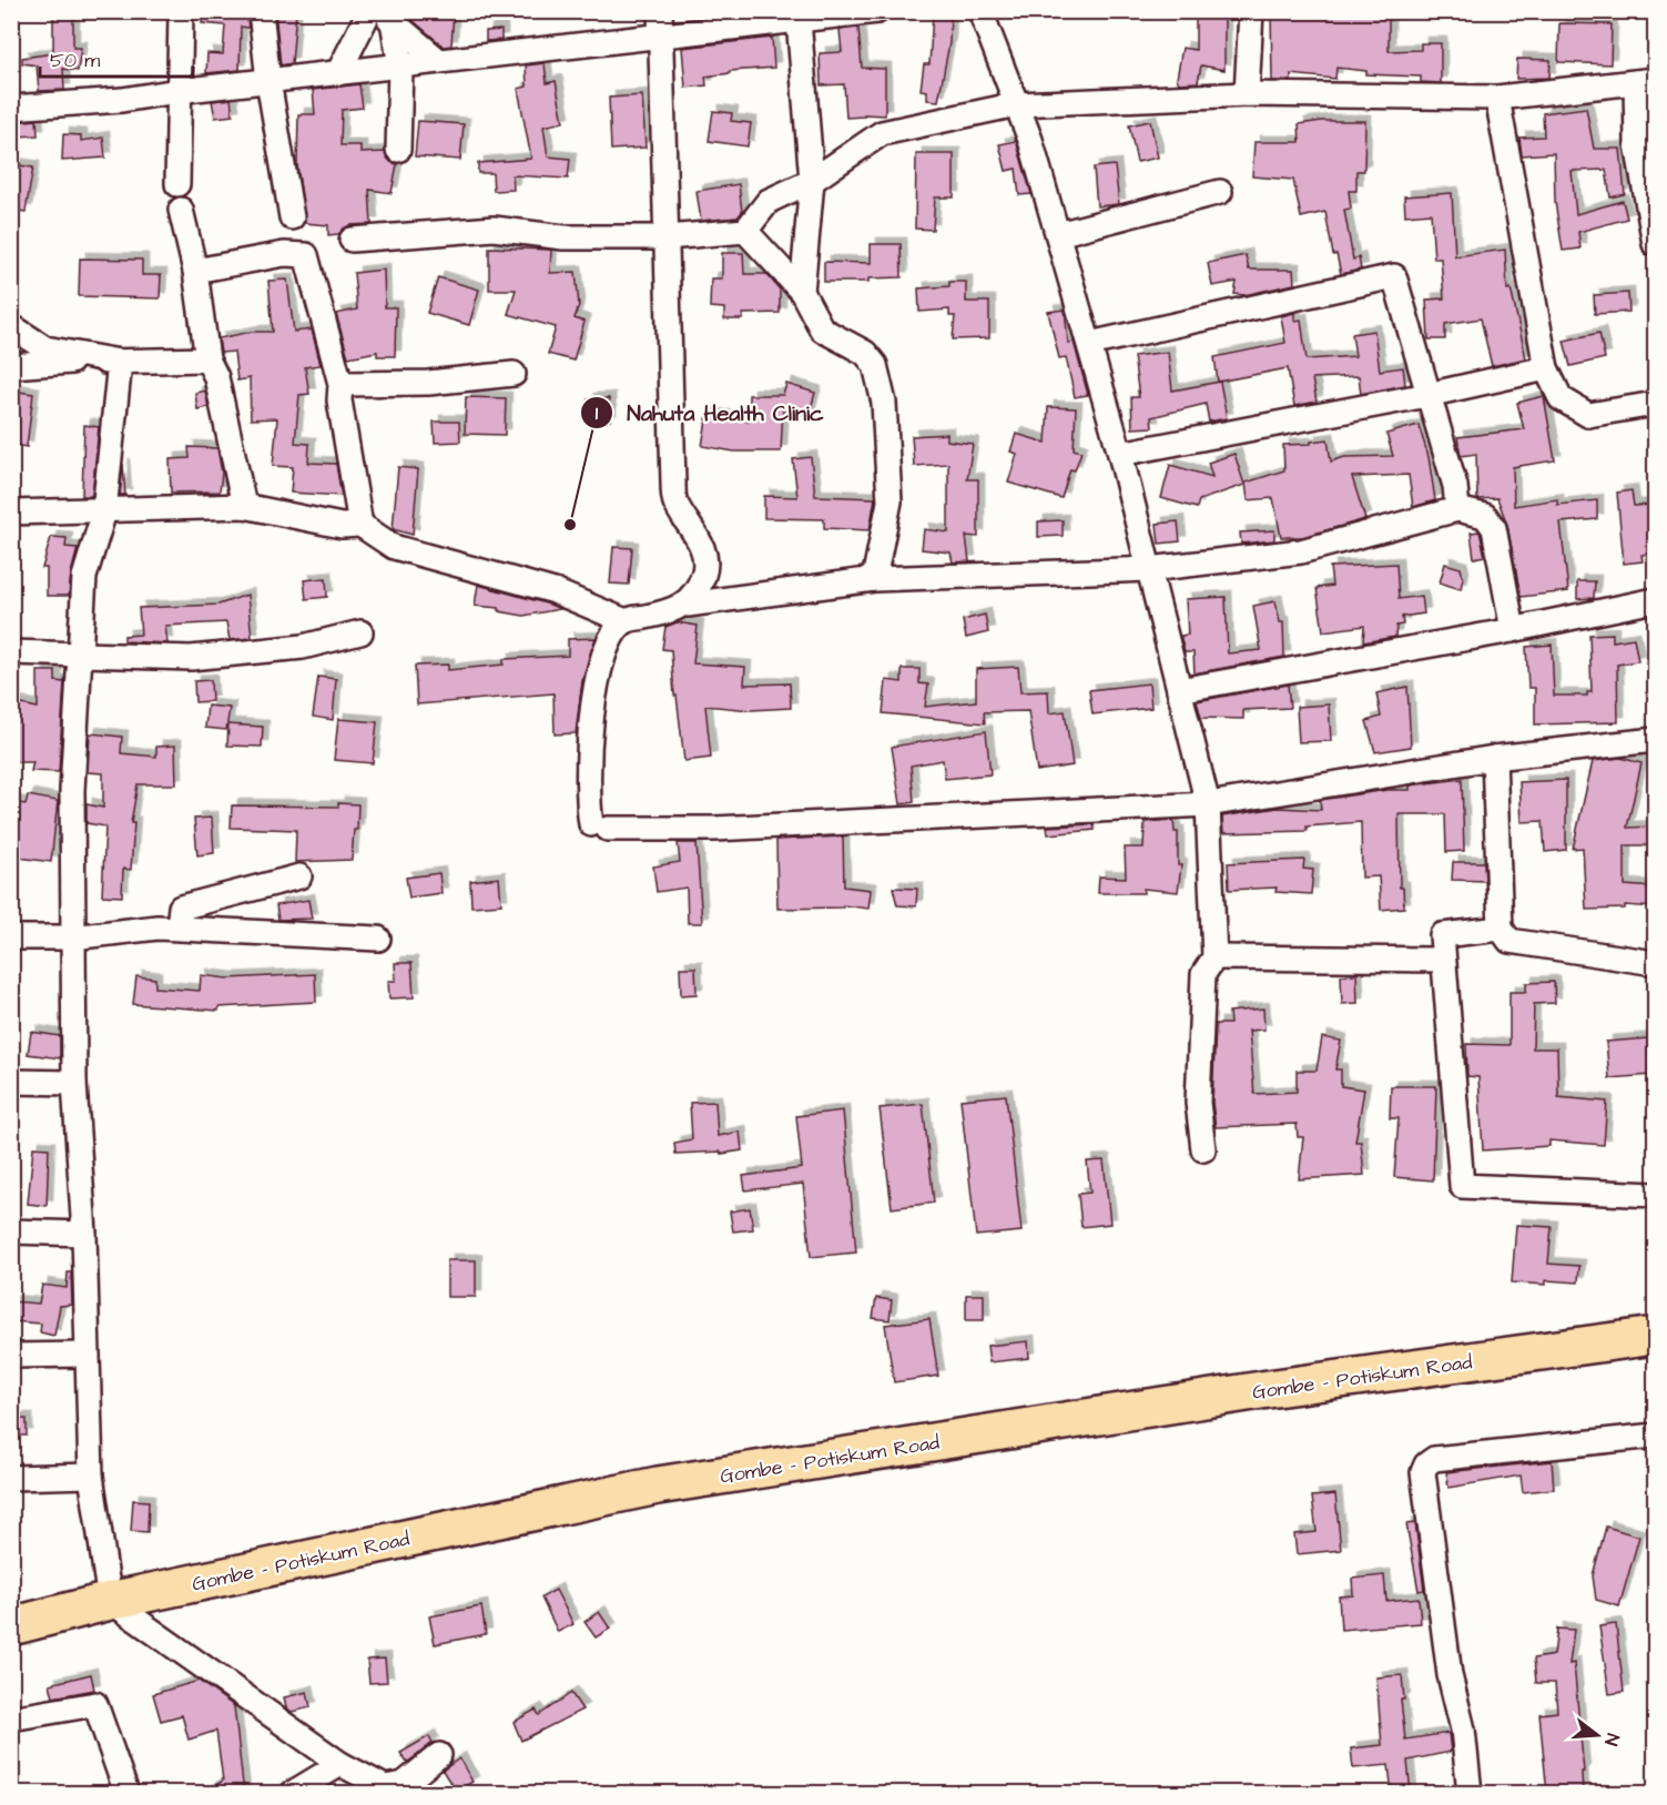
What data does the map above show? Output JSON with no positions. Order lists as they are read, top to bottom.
{
  "streets": {
    "main road": ["Gombe - Potiskum Road"]
  },
  "places": ["Nahuta Health Clinic"],
  "scale_bar": "50 m",
  "north": "right"
}
